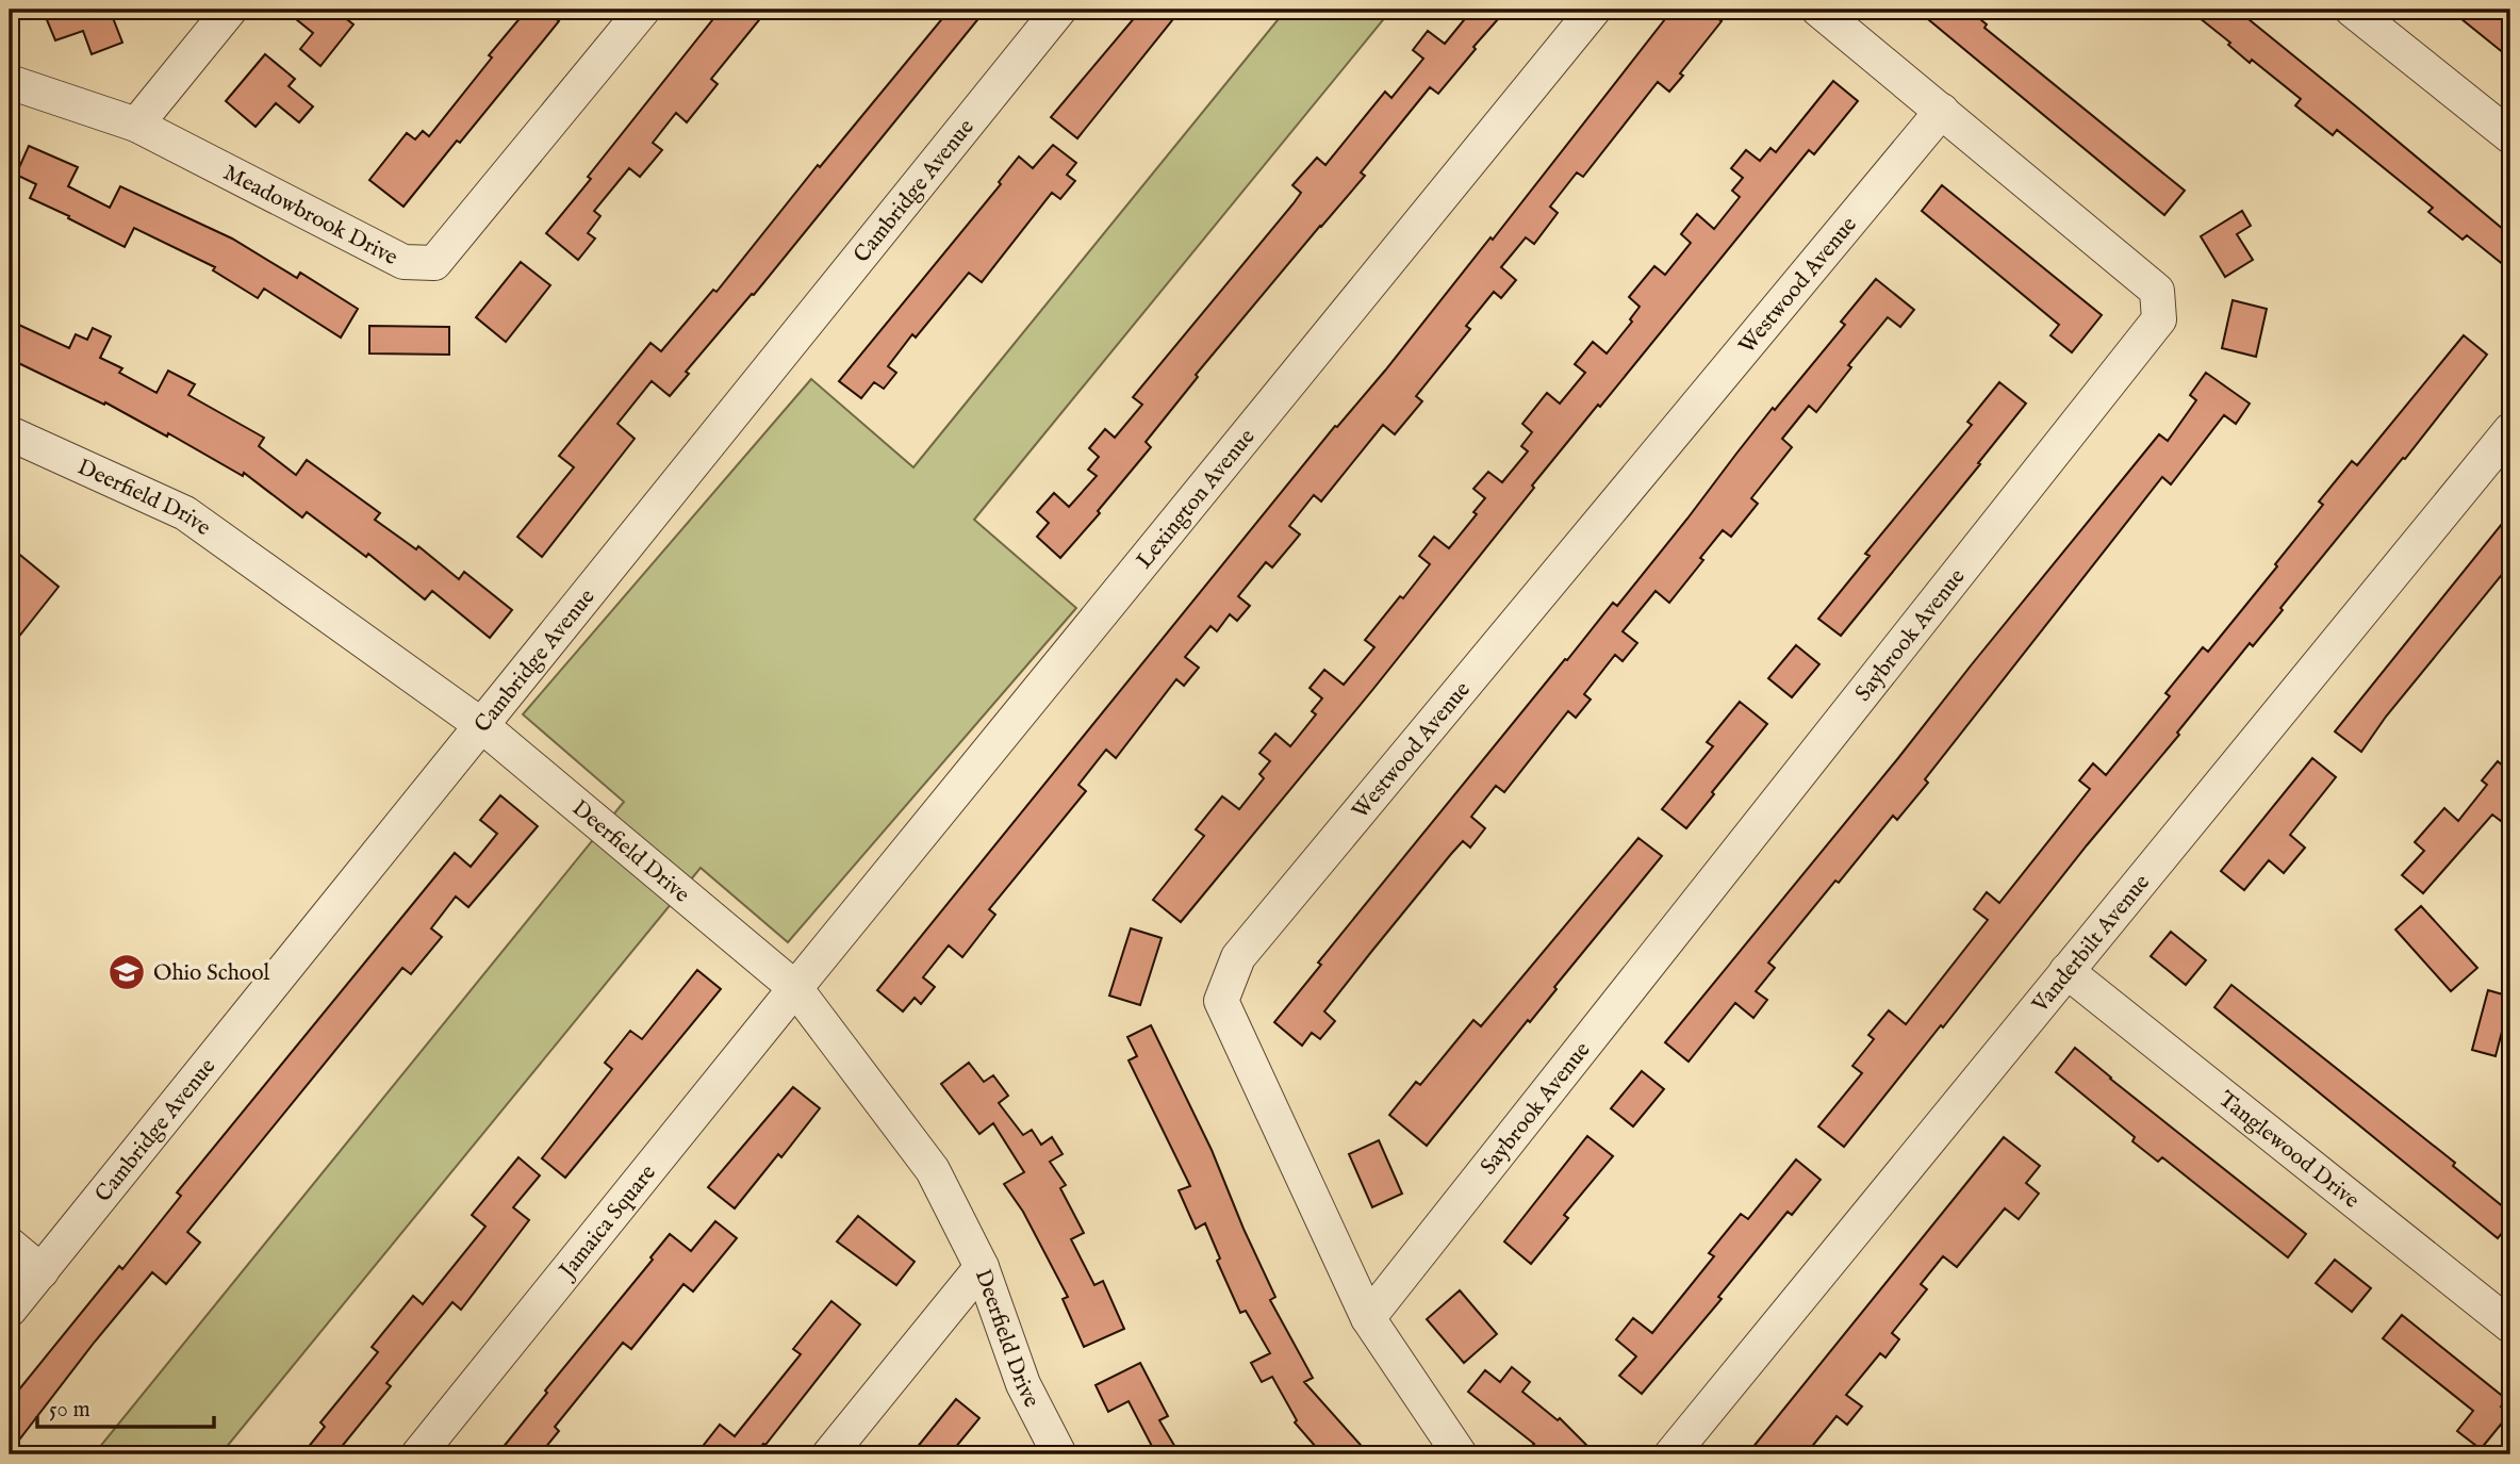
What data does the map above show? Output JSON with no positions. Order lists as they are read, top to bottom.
{
  "streets": {
    "street": [
      "Cambridge Avenue",
      "Meadowbrook Drive",
      "Westwood Avenue",
      "Deerfield Drive",
      "Lexington Avenue",
      "Saybrook Avenue",
      "Vanderbilt Avenue",
      "Tanglewood Drive",
      "Jamaica Square"
    ]
  },
  "crossings": [
    ["Cambridge Avenue", "Deerfield Drive"],
    ["Westwood Avenue", "Saybrook Avenue"],
    ["Deerfield Drive", "Lexington Avenue"],
    ["Deerfield Drive", "Jamaica Square"],
    ["Lexington Avenue", "Jamaica Square"],
    ["Vanderbilt Avenue", "Tanglewood Drive"]
  ],
  "places": {
    "school or university": ["Ohio School"]
  },
  "scale_bar": "50 m"
}
